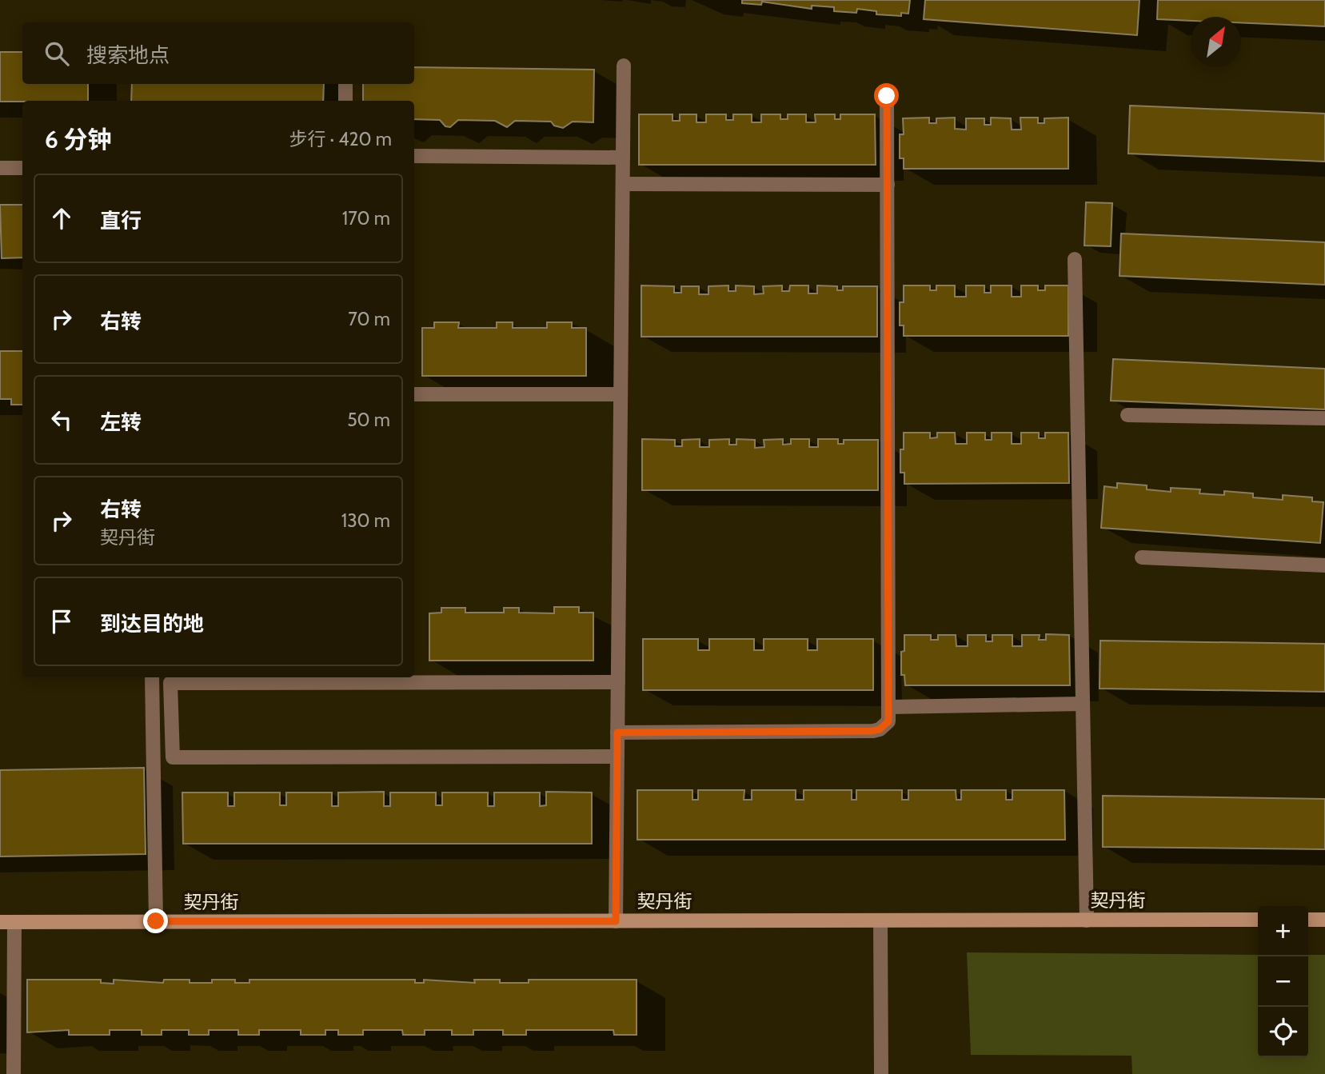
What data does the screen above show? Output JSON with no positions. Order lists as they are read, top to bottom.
{
  "streets": {
    "main road": ["契丹街"]
  },
  "north": "top right",
  "page": {
    "search": "搜索地点",
    "heading": ["6 分钟", "步行 · 420 m"],
    "list": [
      ["直行", "170 m"],
      ["右转", "70 m"],
      ["左转", "50 m"],
      ["右转", "契丹街", "130 m"],
      "到达目的地"
    ],
    "map_buttons": ["+", "−"]
  }
}
